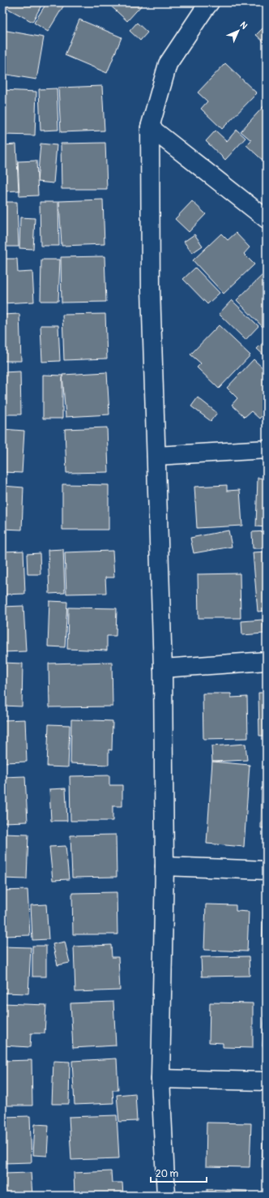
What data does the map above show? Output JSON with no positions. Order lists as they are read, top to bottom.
{
  "scale_bar": "20 m",
  "north": "top right"
}
